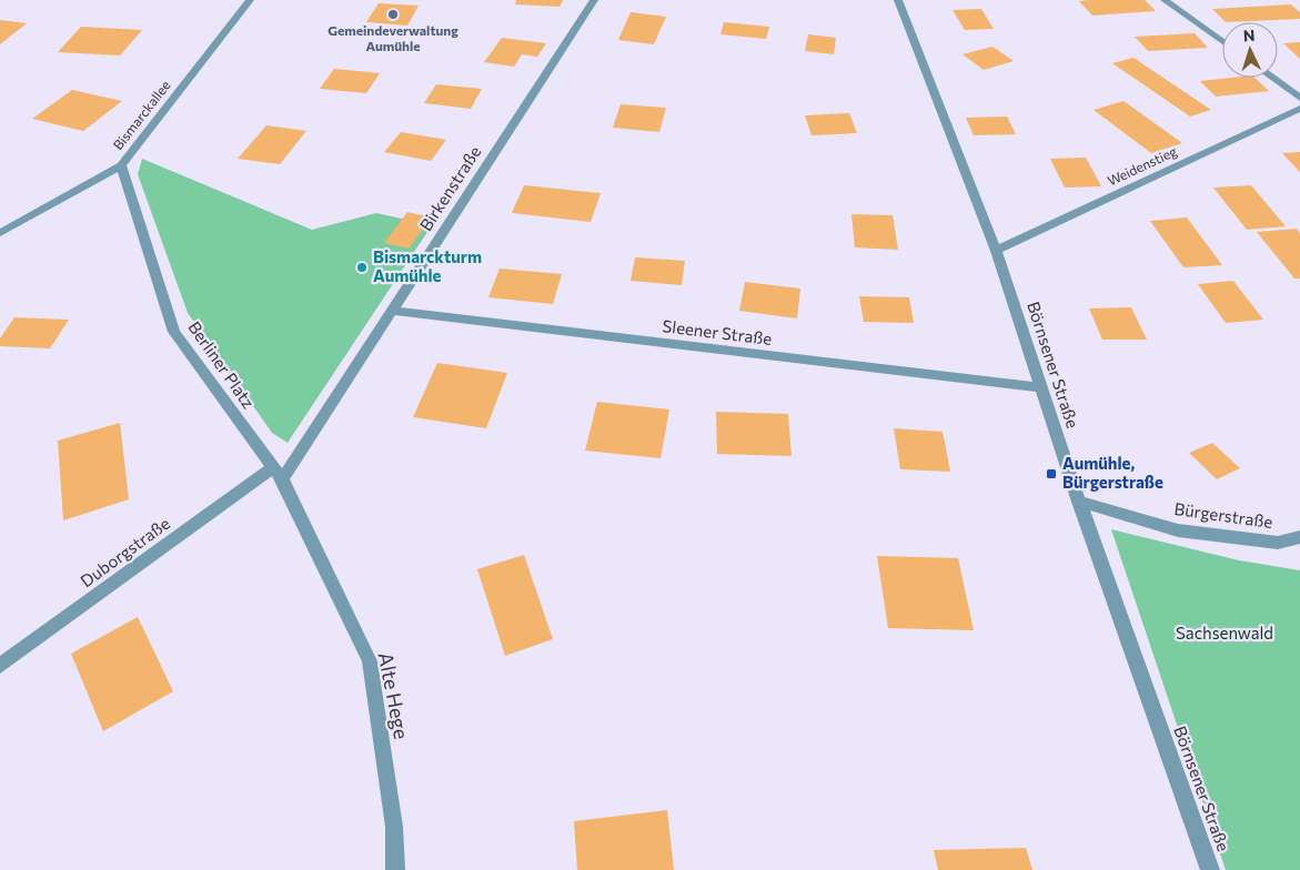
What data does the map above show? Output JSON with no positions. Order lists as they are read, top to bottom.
{
  "streets": {
    "street": [
      "Bismarckallee",
      "Weidenstieg",
      "Birkenstraße",
      "Sleener Straße",
      "Berliner Platz",
      "Börnsener Straße",
      "Bürgerstraße",
      "Duborgstraße",
      "Alte Hege"
    ]
  },
  "crossings": [
    ["Bismarckallee", "Berliner Platz"],
    ["Weidenstieg", "Börnsener Straße"],
    ["Birkenstraße", "Sleener Straße"],
    ["Birkenstraße", "Berliner Platz"],
    ["Birkenstraße", "Duborgstraße"],
    ["Birkenstraße", "Alte Hege"],
    ["Sleener Straße", "Börnsener Straße"],
    ["Berliner Platz", "Duborgstraße"],
    ["Berliner Platz", "Alte Hege"],
    ["Börnsener Straße", "Bürgerstraße"],
    ["Duborgstraße", "Alte Hege"]
  ],
  "parks": ["Sachsenwald"],
  "places": {
    "other": ["Gemeindeverwaltung Aumühle", "Bismarckturm Aumühle"],
    "transit": ["Aumühle, Bürgerstraße"]
  },
  "north": "top"
}
